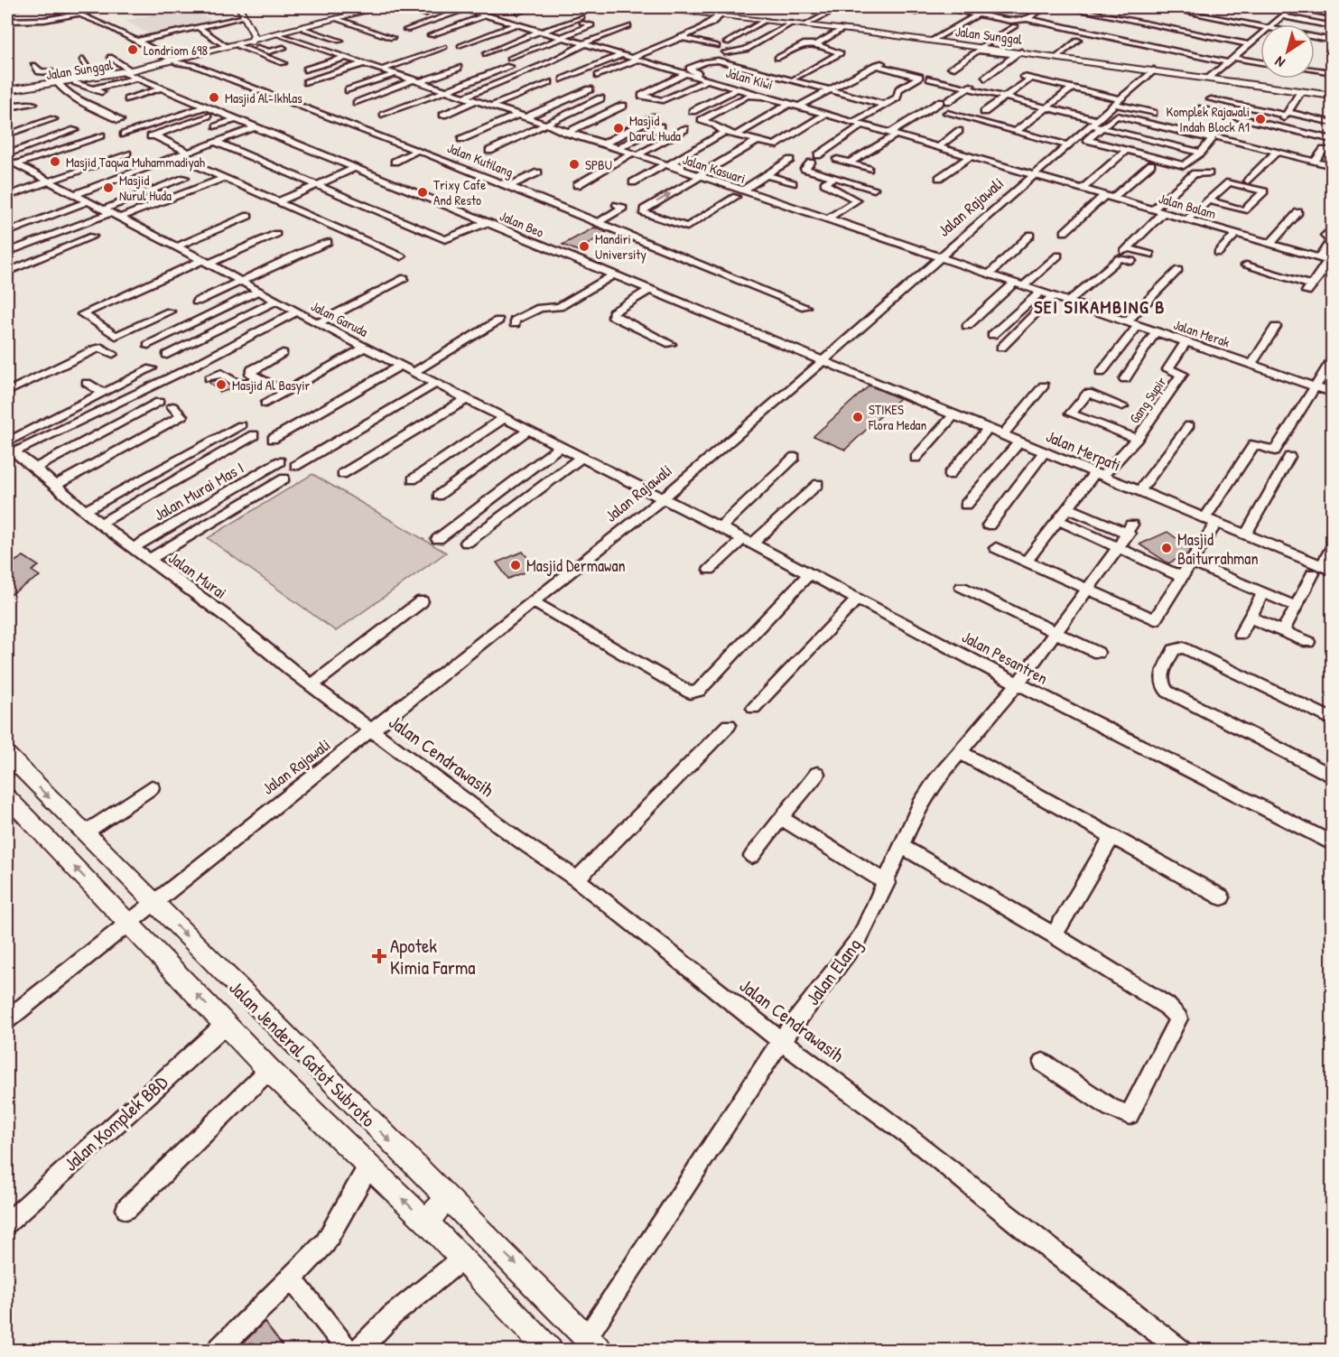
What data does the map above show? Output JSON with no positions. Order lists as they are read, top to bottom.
{
  "streets": {
    "main road": ["Jalan Sunggal", "Jalan Jenderal Gatot Subroto"],
    "street": [
      "Jalan Kiwi",
      "Jalan Kutilang",
      "Jalan Kasuari",
      "Jalan Balam",
      "Jalan Rajawali",
      "Jalan Beo",
      "Jalan Garuda",
      "Jalan Merak",
      "Gang Supir",
      "Jalan Merpati",
      "Jalan Murai Mas I",
      "Jalan Murai",
      "Jalan Pesantren",
      "Jalan Cendrawasih",
      "Jalan Elang",
      "Jalan Komplek BBD"
    ]
  },
  "crossings": [
    ["Jalan Sunggal", "Jalan Kutilang"],
    ["Jalan Sunggal", "Jalan Kasuari"],
    ["Jalan Sunggal", "Jalan Rajawali"],
    ["Jalan Sunggal", "Jalan Beo"],
    ["Jalan Kiwi", "Jalan Balam"],
    ["Jalan Kiwi", "Jalan Rajawali"],
    ["Jalan Kasuari", "Jalan Rajawali"],
    ["Jalan Kasuari", "Jalan Merak"],
    ["Jalan Balam", "Jalan Rajawali"],
    ["Jalan Rajawali", "Jalan Beo"],
    ["Jalan Rajawali", "Jalan Garuda"],
    ["Jalan Rajawali", "Jalan Merak"],
    ["Jalan Rajawali", "Jalan Merpati"],
    ["Jalan Rajawali", "Jalan Murai"],
    ["Jalan Rajawali", "Jalan Pesantren"],
    ["Jalan Rajawali", "Jalan Cendrawasih"],
    ["Jalan Rajawali", "Jalan Jenderal Gatot Subroto"],
    ["Jalan Beo", "Jalan Merpati"],
    ["Jalan Garuda", "Jalan Pesantren"],
    ["Jalan Merak", "Gang Supir"],
    ["Gang Supir", "Jalan Merpati"],
    ["Gang Supir", "Jalan Elang"],
    ["Jalan Murai Mas I", "Jalan Murai"],
    ["Jalan Murai", "Jalan Cendrawasih"],
    ["Jalan Pesantren", "Jalan Elang"],
    ["Jalan Cendrawasih", "Jalan Elang"],
    ["Jalan Elang", "Jalan Jenderal Gatot Subroto"],
    ["Jalan Jenderal Gatot Subroto", "Jalan Komplek BBD"]
  ],
  "districts": ["SEI SIKAMBING B"],
  "places": {
    "other": [
      "Londriom 698",
      "Masjid Al-Ikhlas",
      "Komplek Rajawali Indah Block A1",
      "Masjid Darul Huda",
      "Masjid Taqwa Muhammadiyah",
      "SPBU",
      "Masjid Nurul Huda",
      "Trixy Cafe And Resto",
      "Mandiri University",
      "Masjid Al Basyir",
      "STIKES Flora Medan",
      "Masjid Baiturrahman",
      "Masjid Dermawan"
    ],
    "health": ["Apotek Kimia Farma"]
  },
  "north": "bottom left"
}
